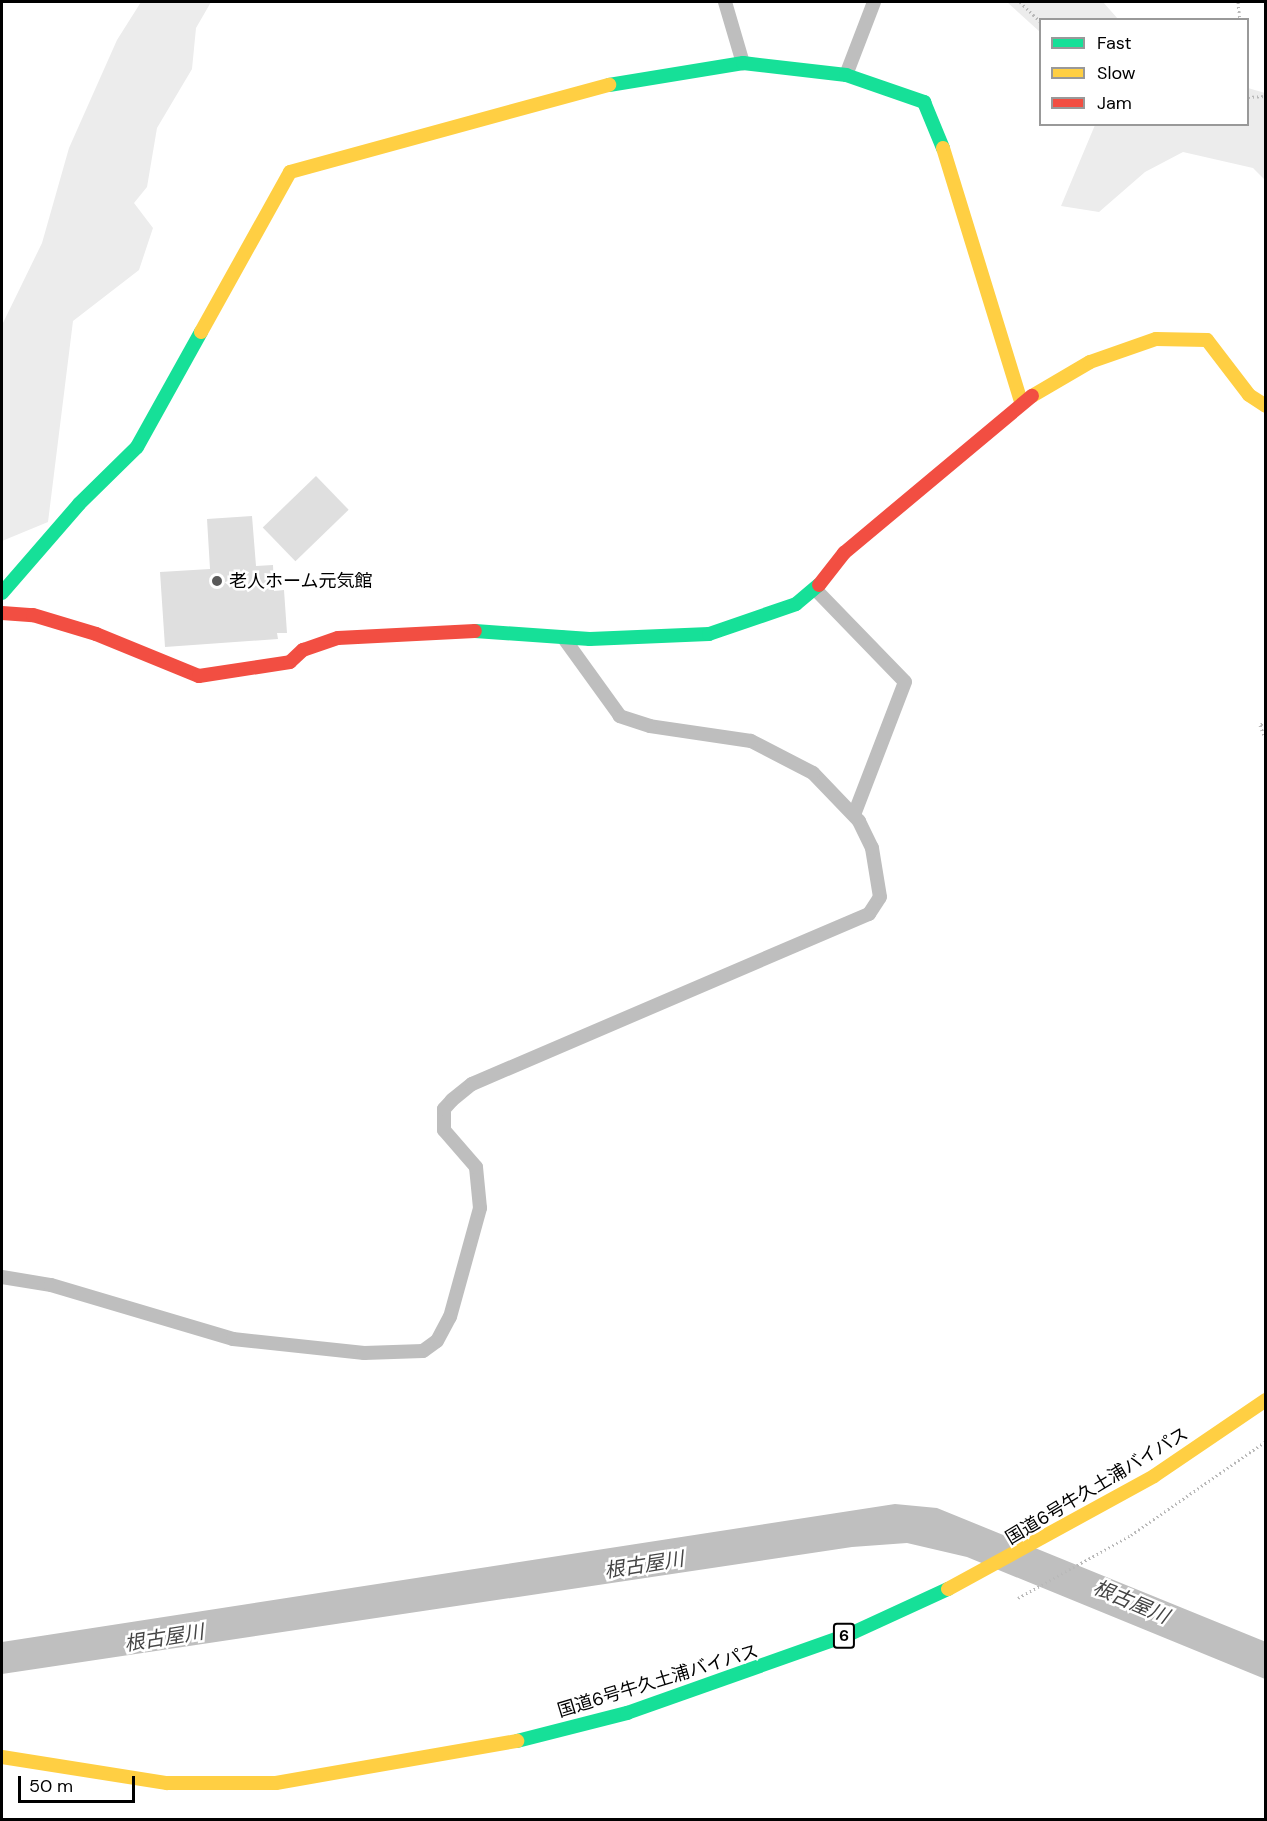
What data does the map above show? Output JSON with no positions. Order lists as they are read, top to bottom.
{
  "streets": {
    "main road": ["国道6号牛久土浦バイパス", "6"]
  },
  "water": ["根古屋川"],
  "places": ["老人ホーム元気館"],
  "legend": ["Fast", "Slow", "Jam"],
  "scale_bar": "50 m"
}
